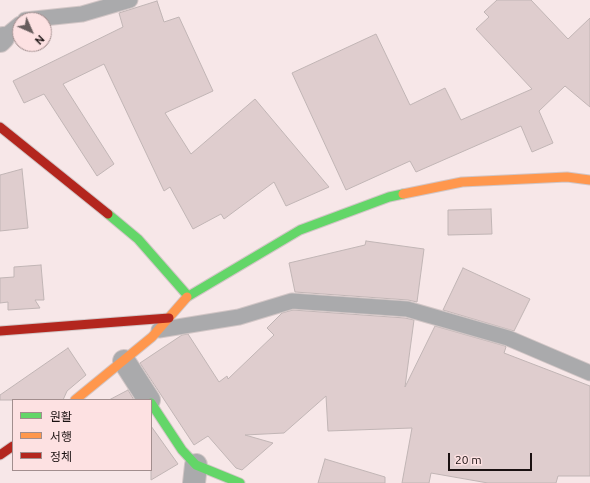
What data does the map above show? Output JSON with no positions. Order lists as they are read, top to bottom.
{
  "legend": ["원활", "서행", "정체"],
  "scale_bar": "20 m",
  "north": "bottom right"
}
